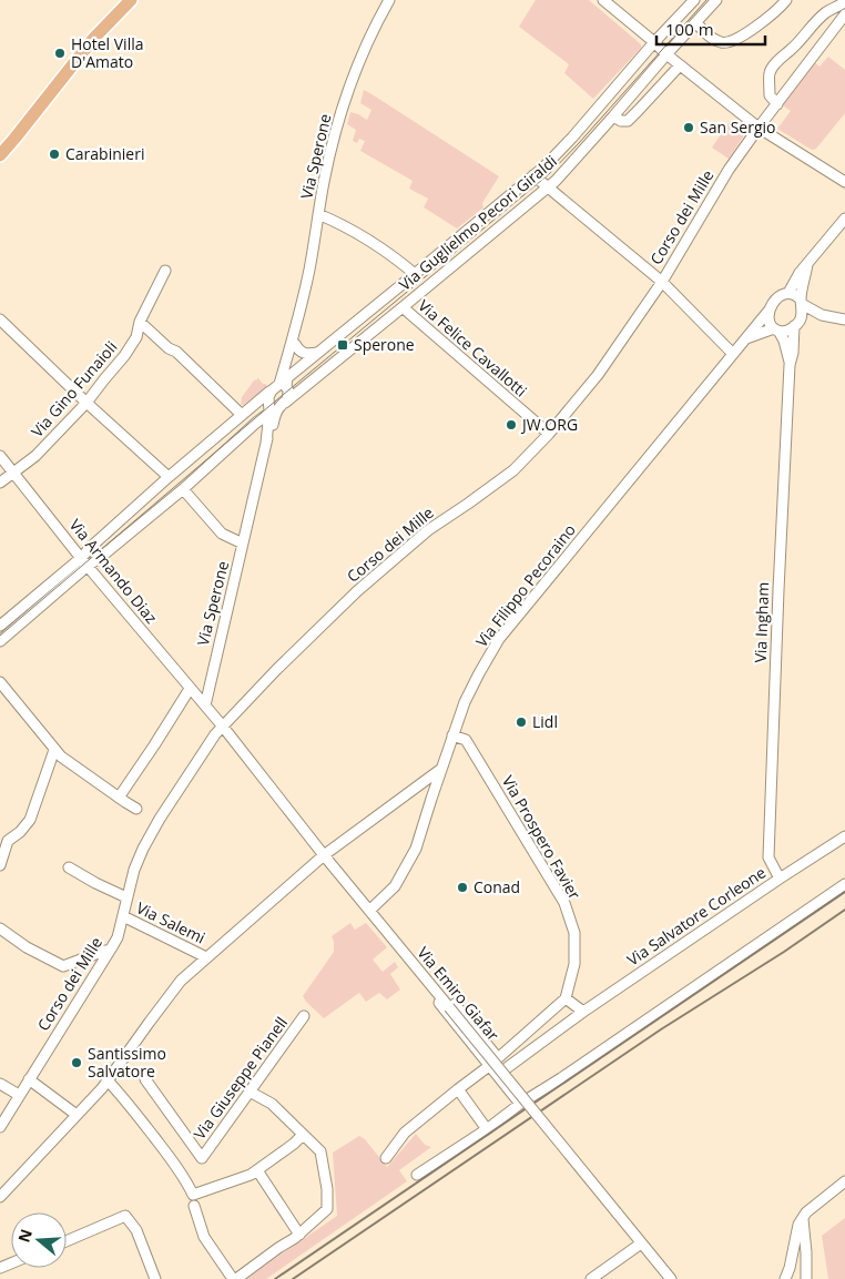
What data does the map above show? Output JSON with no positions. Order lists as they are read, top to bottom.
{
  "streets": {
    "street": [
      "Via Sperone",
      "Corso dei Mille",
      "Via Guglielmo Pecori Giraldi",
      "Via Felice Cavallotti",
      "Via Gino Funaioli",
      "Via Armando Diaz",
      "Via Filippo Pecoraino",
      "Via Ingham",
      "Via Prospero Favier",
      "Via Salvatore Corleone",
      "Via Salemi",
      "Via Emiro Giafar",
      "Via Giuseppe Pianell"
    ]
  },
  "crossings": [
    ["Via Sperone", "Via Armando Diaz"],
    ["Corso dei Mille", "Via Felice Cavallotti"],
    ["Corso dei Mille", "Via Armando Diaz"],
    ["Corso dei Mille", "Via Salemi"],
    ["Corso dei Mille", "Via Emiro Giafar"],
    ["Via Guglielmo Pecori Giraldi", "Via Felice Cavallotti"],
    ["Via Guglielmo Pecori Giraldi", "Via Armando Diaz"],
    ["Via Gino Funaioli", "Via Armando Diaz"],
    ["Via Armando Diaz", "Via Emiro Giafar"],
    ["Via Filippo Pecoraino", "Via Prospero Favier"],
    ["Via Filippo Pecoraino", "Via Emiro Giafar"],
    ["Via Ingham", "Via Salvatore Corleone"]
  ],
  "places": {
    "other": [
      "Hotel Villa D'Amato",
      "San Sergio",
      "Carabinieri",
      "JW.ORG",
      "Lidl",
      "Conad",
      "Santissimo Salvatore"
    ],
    "transit": ["Sperone"]
  },
  "scale_bar": "100 m",
  "north": "left"
}
